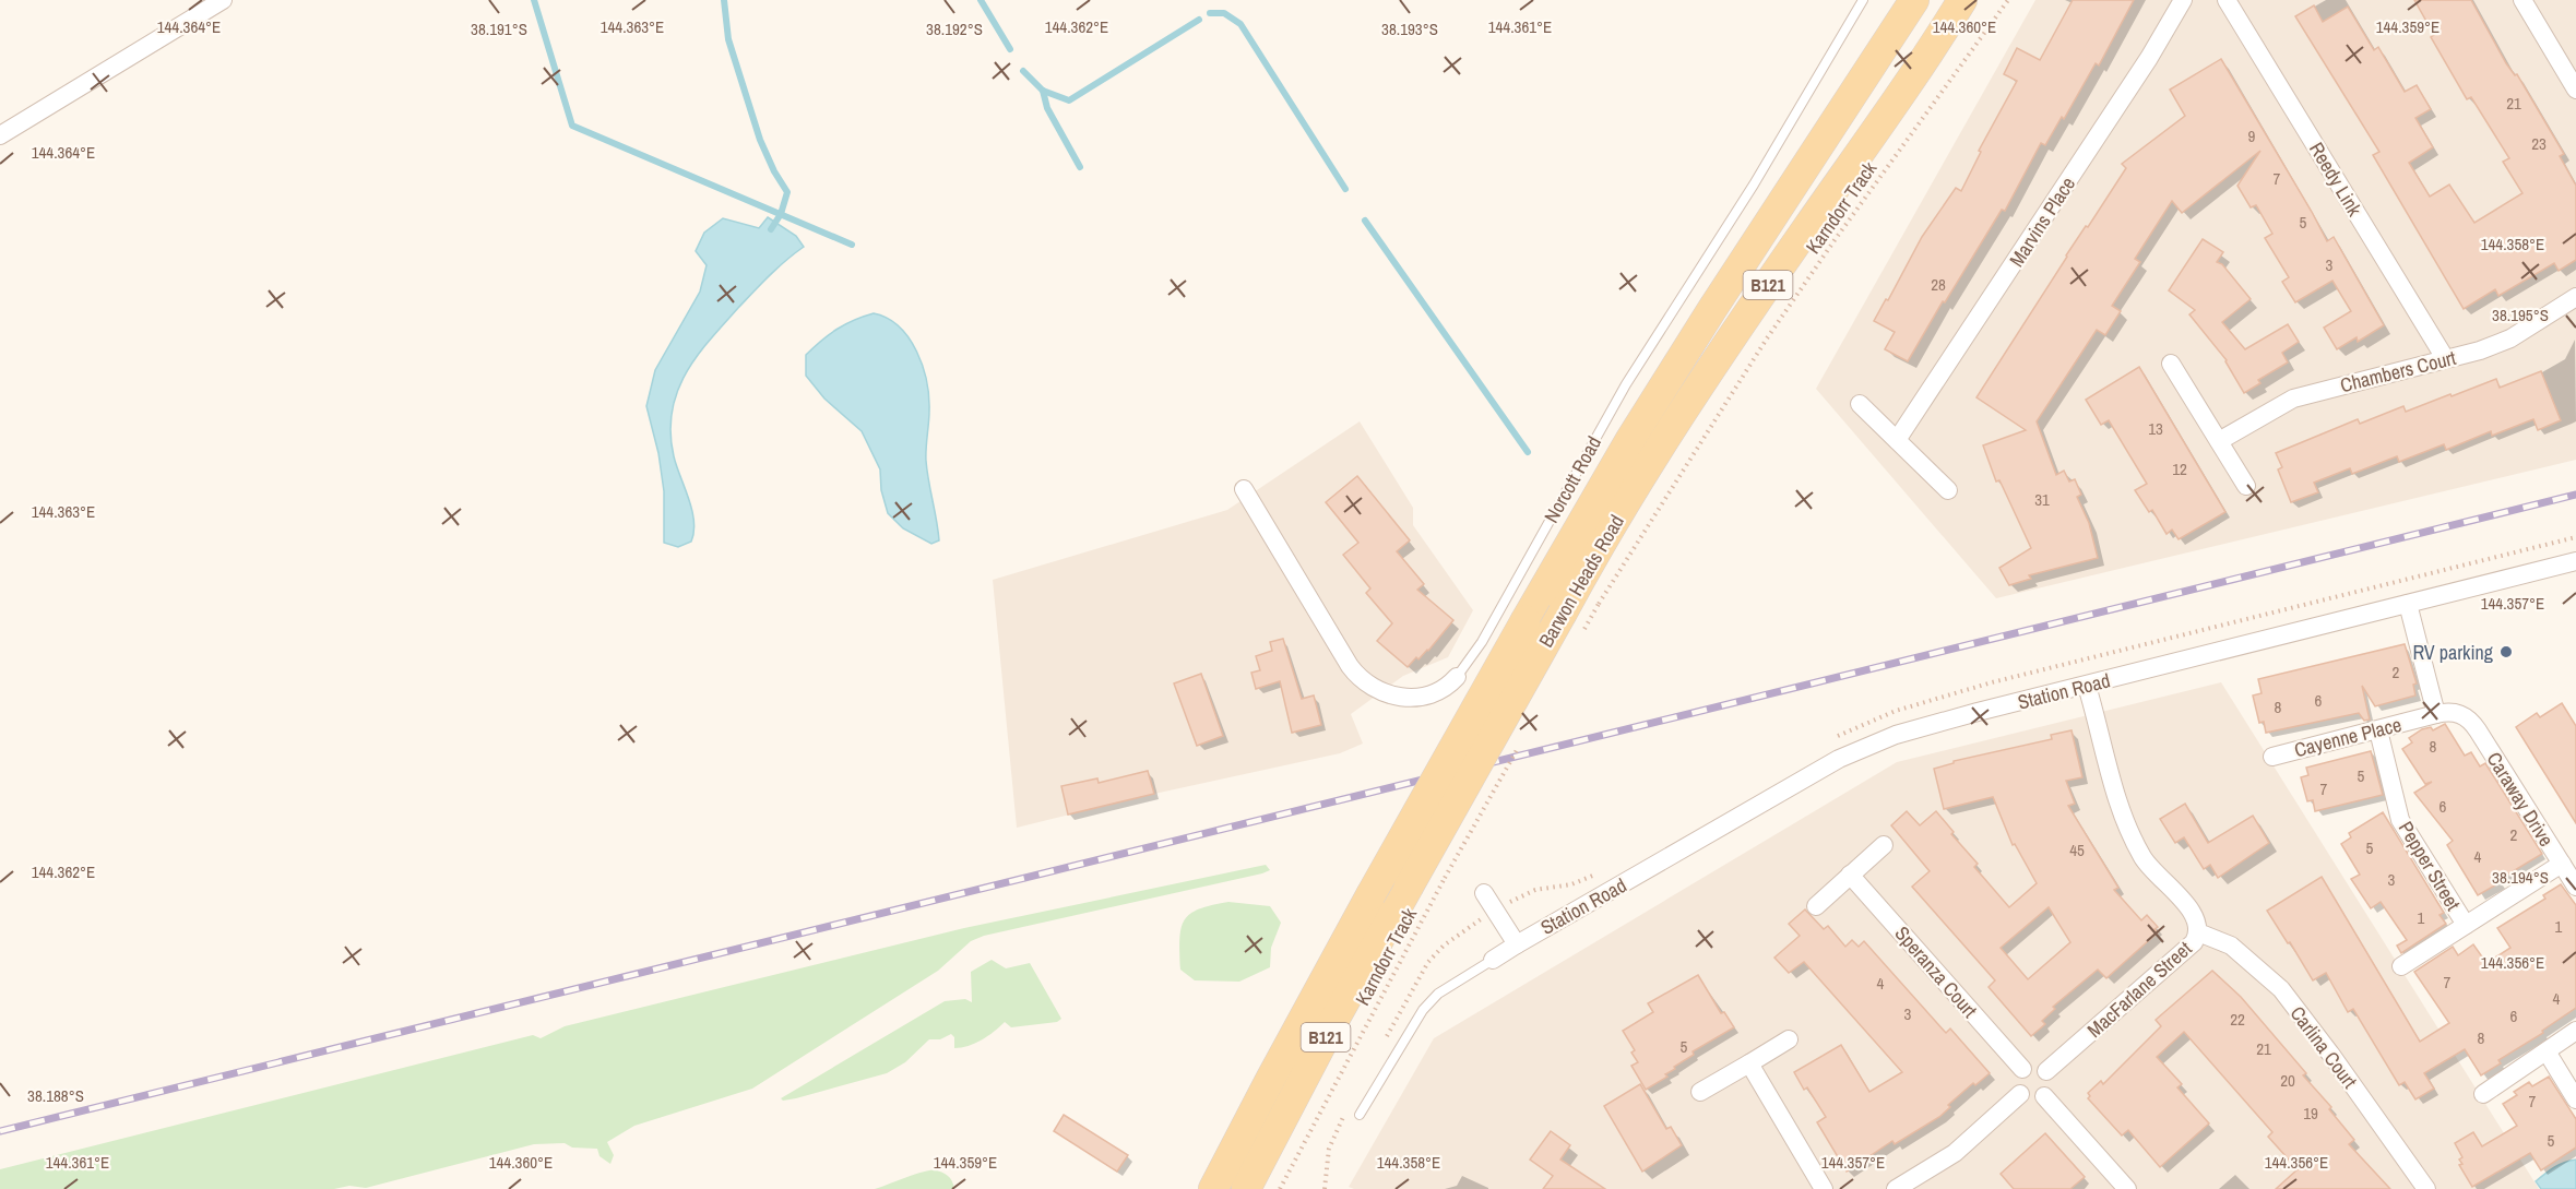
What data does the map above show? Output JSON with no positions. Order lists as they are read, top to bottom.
{
  "streets": {
    "main road": ["B121", "Barwon Heads Road"],
    "street": [
      "Reedy Link",
      "Marvins Place",
      "Chambers Court",
      "Norcott Road",
      "Station Road",
      "Cayenne Place",
      "Caraway Drive",
      "Pepper Street",
      "Speranza Court",
      "MacFarlane Street",
      "Carlina Court"
    ],
    "path": ["Karndorr Track"]
  },
  "crossings": [
    ["Reedy Link", "Chambers Court"],
    ["Station Road", "MacFarlane Street"],
    ["Cayenne Place", "Caraway Drive"],
    ["Cayenne Place", "Pepper Street"],
    ["Speranza Court", "MacFarlane Street"],
    ["MacFarlane Street", "Carlina Court"]
  ],
  "places": ["RV parking"],
  "house_numbers": [
    "21",
    "9",
    "23",
    "7",
    "5",
    "3",
    "28",
    "13",
    "12",
    "31",
    "2",
    "6",
    "8",
    "8",
    "5",
    "7",
    "6",
    "2",
    "5",
    "45",
    "4",
    "3",
    "1",
    "1",
    "7",
    "4",
    "4",
    "3",
    "6",
    "22",
    "8",
    "5",
    "21",
    "20",
    "7",
    "19",
    "5"
  ],
  "coordinates": [
    "144.364°E",
    "144.363°E",
    "144.362°E",
    "144.361°E",
    "144.360°E",
    "144.359°E",
    "38.191°S",
    "38.192°S",
    "38.193°S",
    "144.358°E",
    "38.195°S",
    "144.357°E",
    "38.194°S",
    "144.356°E",
    "38.188°S"
  ]
}
